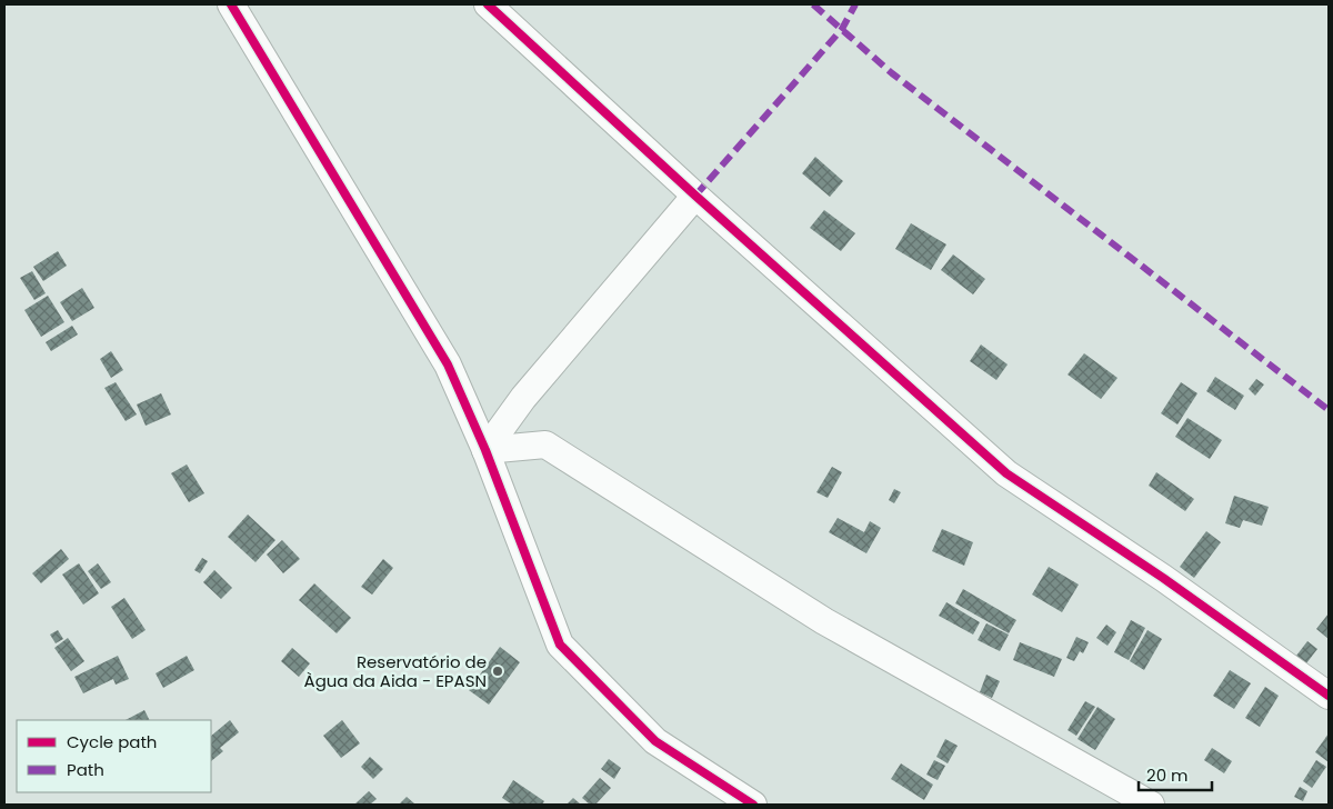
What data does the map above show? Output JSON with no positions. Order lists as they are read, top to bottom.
{
  "places": ["Reservatório de Àgua da Aida - EPASN"],
  "legend": ["Cycle path", "Path"],
  "scale_bar": "20 m"
}
